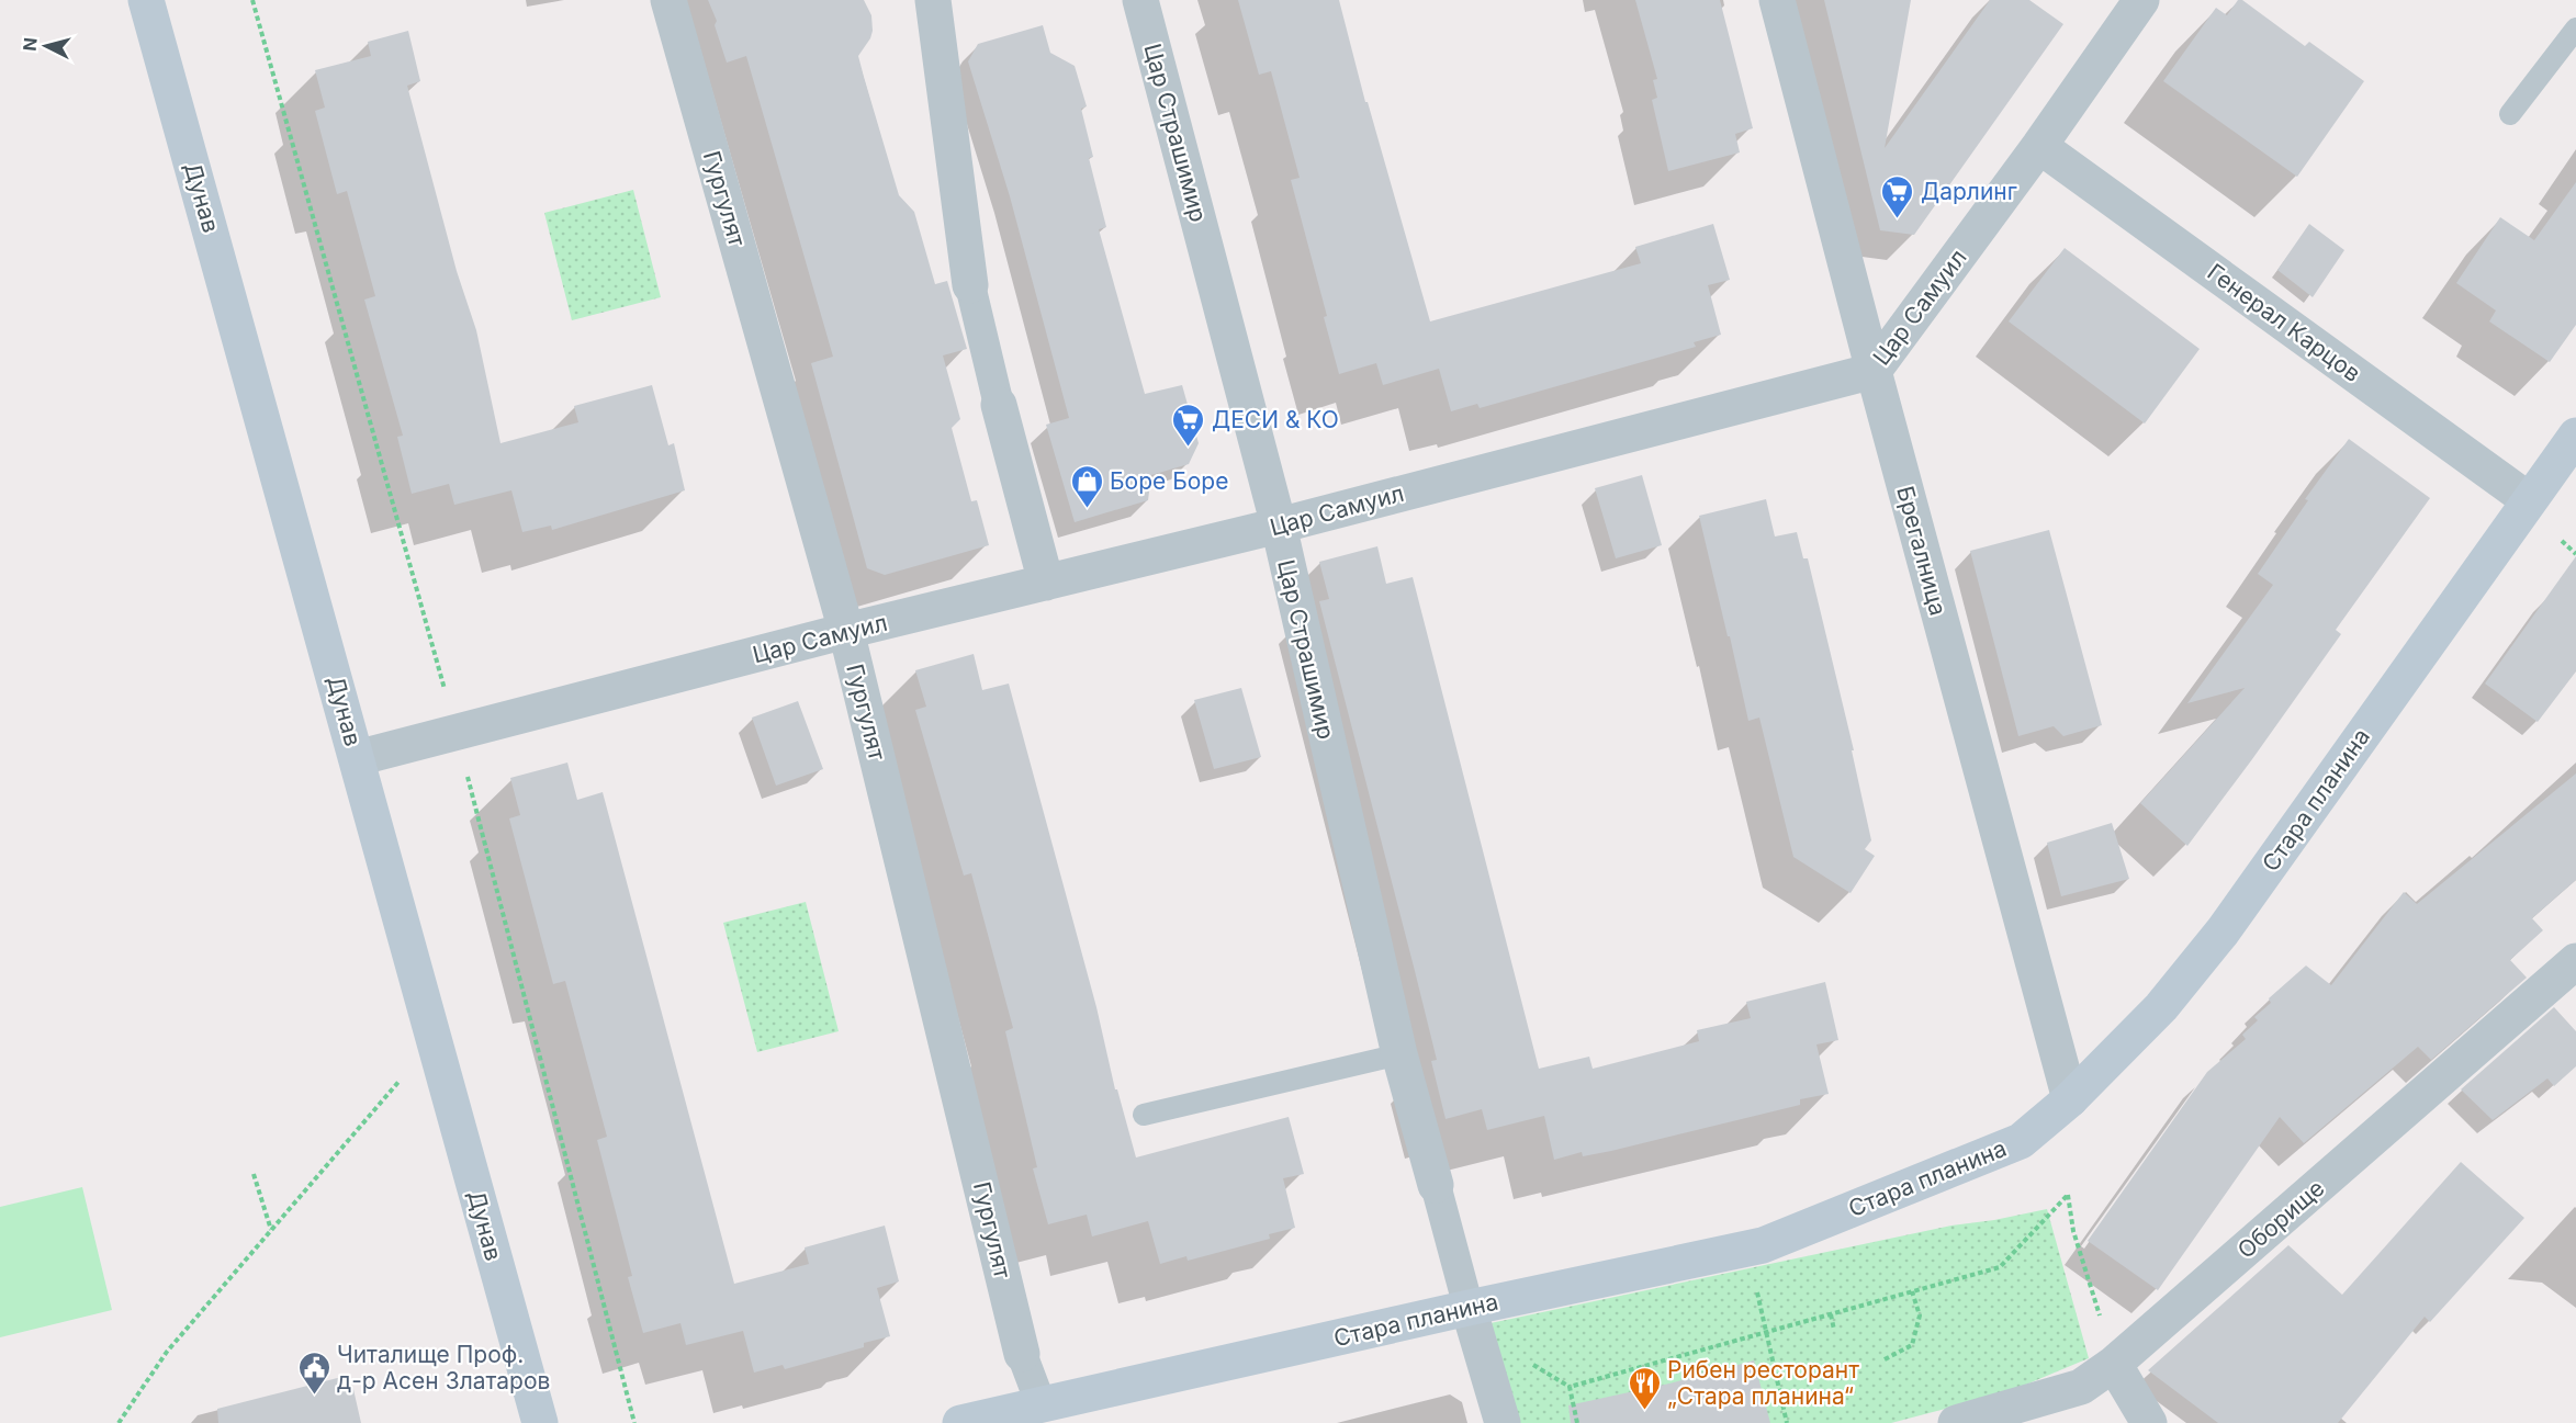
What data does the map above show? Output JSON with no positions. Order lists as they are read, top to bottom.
{
  "streets": {
    "main road": ["Дунав", "Стара планина"],
    "street": [
      "Цар Страшимир",
      "Гургулят",
      "Цар Самуил",
      "Генерал Карцов",
      "Брегалница",
      "Оборище"
    ]
  },
  "crossings": [
    ["Цар Страшимир", "Цар Самуил"],
    ["Дунав", "Цар Самуил"],
    ["Гургулят", "Цар Самуил"],
    ["Цар Самуил", "Генерал Карцов"],
    ["Цар Самуил", "Брегалница"],
    ["Генерал Карцов", "Стара планина"],
    ["Брегалница", "Стара планина"]
  ],
  "places": {
    "supermarket": ["Дарлинг", "ДЕСИ & КО"],
    "shop": ["Боре Боре"],
    "public building": ["Читалище Проф. д-р Асен Златаров"],
    "restaurant": ["Рибен ресторант „Стара планина“"]
  },
  "north": "left"
}
